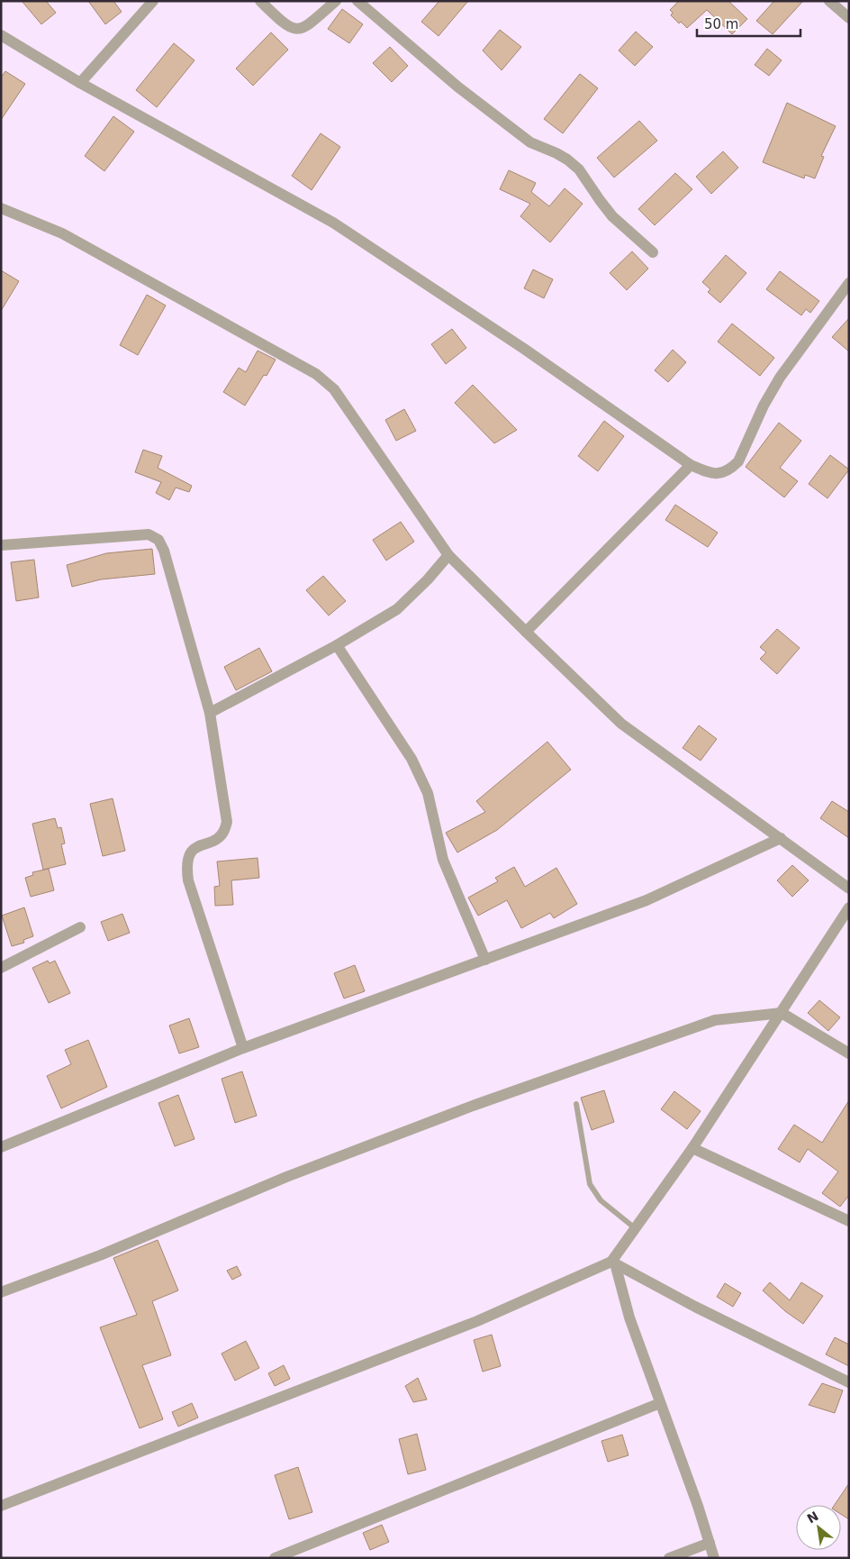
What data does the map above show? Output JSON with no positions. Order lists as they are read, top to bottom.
{
  "scale_bar": "50 m",
  "north": "top left"
}
